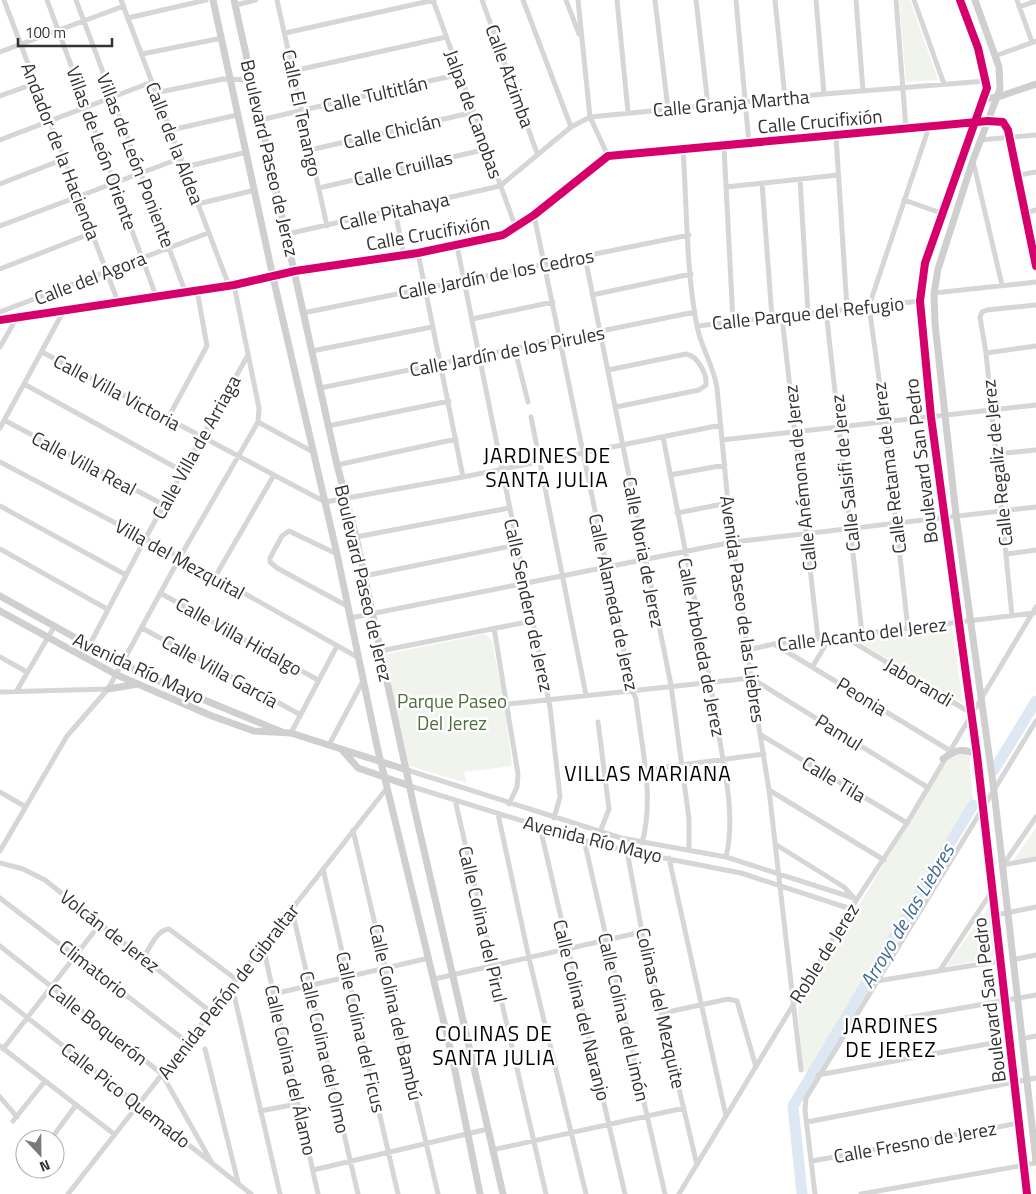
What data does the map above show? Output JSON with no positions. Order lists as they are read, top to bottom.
{
  "streets": {
    "street": [
      "Calle Atzimba",
      "Calle Tultitlán",
      "Calle Granja Martha",
      "Calle El Tenango",
      "Jalpa de Canobas",
      "Calle Crucifixión",
      "Calle Chiclán",
      "Calle de la Aldea",
      "Villas de León Oriente",
      "Andador de la Hacienda",
      "Boulevard Paseo de Jerez",
      "Villas de León Poniente",
      "Calle Cruillas",
      "Calle Pitahaya",
      "Calle Jardín de los Cedros",
      "Calle del Agora",
      "Calle Parque del Refugio",
      "Calle Jardín de los Pirules",
      "Calle Villa Victoria",
      "Calle Villa de Arriaga",
      "Boulevard San Pedro",
      "Calle Villa Real",
      "Calle Regaliz de Jerez",
      "Calle Retama de Jerez",
      "Calle Salsifi de Jerez",
      "Calle Anémona de Jerez",
      "Calle Noria de Jerez",
      "Villa del Mezquital",
      "Calle Alameda de Jerez",
      "Calle Sendero de Jerez",
      "Avenida Paseo de las Liebres",
      "Calle Acanto del Jerez",
      "Calle Villa Hidalgo",
      "Calle Arboleda de Jerez",
      "Avenida Río Mayo",
      "Calle Villa García",
      "Jaborandi",
      "Peonia",
      "Pamul",
      "Calle Tila",
      "Calle Colina del Pirul",
      "Volcán de Jerez",
      "Roble de Jerez",
      "Climatorio",
      "Avenida Peñón de Gibraltar",
      "Colinas del Mezquite",
      "Calle Colina del Naranjo",
      "Calle Colina del Bambú",
      "Calle Colina del Limón",
      "Calle Boquerón",
      "Calle Colina del Ficus",
      "Calle Colina del Olmo",
      "Calle Colina del Álamo",
      "Calle Pico Quemado",
      "Calle Fresno de Jerez"
    ]
  },
  "crossings": [
    ["Calle Atzimba", "Calle Granja Martha"],
    ["Calle Tultitlán", "Calle El Tenango"],
    ["Calle Tultitlán", "Jalpa de Canobas"],
    ["Calle Tultitlán", "Boulevard Paseo de Jerez"],
    ["Calle Granja Martha", "Jalpa de Canobas"],
    ["Calle Granja Martha", "Calle Pitahaya"],
    ["Calle El Tenango", "Calle Chiclán"],
    ["Calle El Tenango", "Calle Cruillas"],
    ["Calle El Tenango", "Calle Pitahaya"],
    ["Jalpa de Canobas", "Calle Crucifixión"],
    ["Jalpa de Canobas", "Calle Chiclán"],
    ["Jalpa de Canobas", "Calle Cruillas"],
    ["Jalpa de Canobas", "Calle Pitahaya"],
    ["Calle Crucifixión", "Calle de la Aldea"],
    ["Calle Crucifixión", "Villas de León Oriente"],
    ["Calle Crucifixión", "Andador de la Hacienda"],
    ["Calle Crucifixión", "Boulevard Paseo de Jerez"],
    ["Calle Crucifixión", "Villas de León Poniente"],
    ["Calle Crucifixión", "Boulevard San Pedro"],
    ["Calle Crucifixión", "Calle Alameda de Jerez"],
    ["Calle Crucifixión", "Calle Sendero de Jerez"],
    ["Calle Crucifixión", "Avenida Paseo de las Liebres"],
    ["Calle de la Aldea", "Calle del Agora"],
    ["Calle de la Aldea", "Calle Villa de Arriaga"],
    ["Villas de León Oriente", "Calle del Agora"],
    ["Andador de la Hacienda", "Calle del Agora"],
    ["Boulevard Paseo de Jerez", "Calle Pitahaya"],
    ["Boulevard Paseo de Jerez", "Calle Jardín de los Cedros"],
    ["Boulevard Paseo de Jerez", "Calle Jardín de los Pirules"],
    ["Boulevard Paseo de Jerez", "Calle Villa Victoria"],
    ["Boulevard Paseo de Jerez", "Villa del Mezquital"],
    ["Boulevard Paseo de Jerez", "Avenida Río Mayo"],
    ["Boulevard Paseo de Jerez", "Avenida Peñón de Gibraltar"],
    ["Villas de León Poniente", "Calle del Agora"],
    ["Calle Jardín de los Cedros", "Calle Noria de Jerez"],
    ["Calle Jardín de los Cedros", "Calle Alameda de Jerez"],
    ["Calle Jardín de los Cedros", "Calle Sendero de Jerez"],
    ["Calle Jardín de los Cedros", "Avenida Paseo de las Liebres"],
    ["Calle Parque del Refugio", "Boulevard San Pedro"],
    ["Calle Parque del Refugio", "Calle Retama de Jerez"],
    ["Calle Parque del Refugio", "Calle Salsifi de Jerez"],
    ["Calle Parque del Refugio", "Calle Anémona de Jerez"],
    ["Calle Parque del Refugio", "Avenida Paseo de las Liebres"],
    ["Calle Jardín de los Pirules", "Calle Noria de Jerez"],
    ["Calle Jardín de los Pirules", "Calle Alameda de Jerez"],
    ["Calle Jardín de los Pirules", "Calle Sendero de Jerez"],
    ["Calle Jardín de los Pirules", "Avenida Paseo de las Liebres"],
    ["Calle Villa Victoria", "Calle Villa de Arriaga"],
    ["Calle Villa de Arriaga", "Calle Villa Real"],
    ["Calle Villa de Arriaga", "Villa del Mezquital"],
    ["Calle Villa de Arriaga", "Avenida Río Mayo"],
    ["Boulevard San Pedro", "Calle Acanto del Jerez"],
    ["Boulevard San Pedro", "Jaborandi"],
    ["Boulevard San Pedro", "Roble de Jerez"],
    ["Boulevard San Pedro", "Calle Fresno de Jerez"],
    ["Calle Regaliz de Jerez", "Calle Acanto del Jerez"],
    ["Calle Retama de Jerez", "Calle Acanto del Jerez"],
    ["Calle Salsifi de Jerez", "Calle Acanto del Jerez"],
    ["Calle Anémona de Jerez", "Calle Acanto del Jerez"],
    ["Calle Noria de Jerez", "Avenida Río Mayo"],
    ["Calle Alameda de Jerez", "Avenida Río Mayo"],
    ["Calle Sendero de Jerez", "Avenida Río Mayo"],
    ["Avenida Paseo de las Liebres", "Calle Acanto del Jerez"],
    ["Avenida Paseo de las Liebres", "Avenida Río Mayo"],
    ["Avenida Paseo de las Liebres", "Pamul"],
    ["Avenida Paseo de las Liebres", "Calle Tila"],
    ["Avenida Paseo de las Liebres", "Roble de Jerez"],
    ["Calle Acanto del Jerez", "Jaborandi"],
    ["Calle Acanto del Jerez", "Peonia"],
    ["Calle Acanto del Jerez", "Roble de Jerez"],
    ["Calle Arboleda de Jerez", "Avenida Río Mayo"],
    ["Avenida Río Mayo", "Calle Colina del Pirul"],
    ["Avenida Río Mayo", "Roble de Jerez"],
    ["Avenida Río Mayo", "Colinas del Mezquite"],
    ["Avenida Río Mayo", "Calle Colina del Naranjo"],
    ["Avenida Río Mayo", "Calle Colina del Limón"],
    ["Jaborandi", "Roble de Jerez"],
    ["Peonia", "Roble de Jerez"],
    ["Pamul", "Roble de Jerez"],
    ["Calle Tila", "Roble de Jerez"],
    ["Volcán de Jerez", "Avenida Peñón de Gibraltar"],
    ["Roble de Jerez", "Colinas del Mezquite"],
    ["Climatorio", "Avenida Peñón de Gibraltar"],
    ["Avenida Peñón de Gibraltar", "Calle Colina del Bambú"],
    ["Avenida Peñón de Gibraltar", "Calle Boquerón"],
    ["Avenida Peñón de Gibraltar", "Calle Colina del Ficus"],
    ["Avenida Peñón de Gibraltar", "Calle Colina del Olmo"],
    ["Avenida Peñón de Gibraltar", "Calle Colina del Álamo"],
    ["Avenida Peñón de Gibraltar", "Calle Pico Quemado"],
    ["Calle Boquerón", "Calle Pico Quemado"]
  ],
  "districts": [
    "JARDINES DE SANTA JULIA",
    "VILLAS MARIANA",
    "JARDINES DE JEREZ",
    "COLINAS DE SANTA JULIA"
  ],
  "water": ["Arroyo de las Liebres"],
  "parks": ["Parque Paseo Del Jerez"],
  "scale_bar": "100 m",
  "north": "bottom"
}
